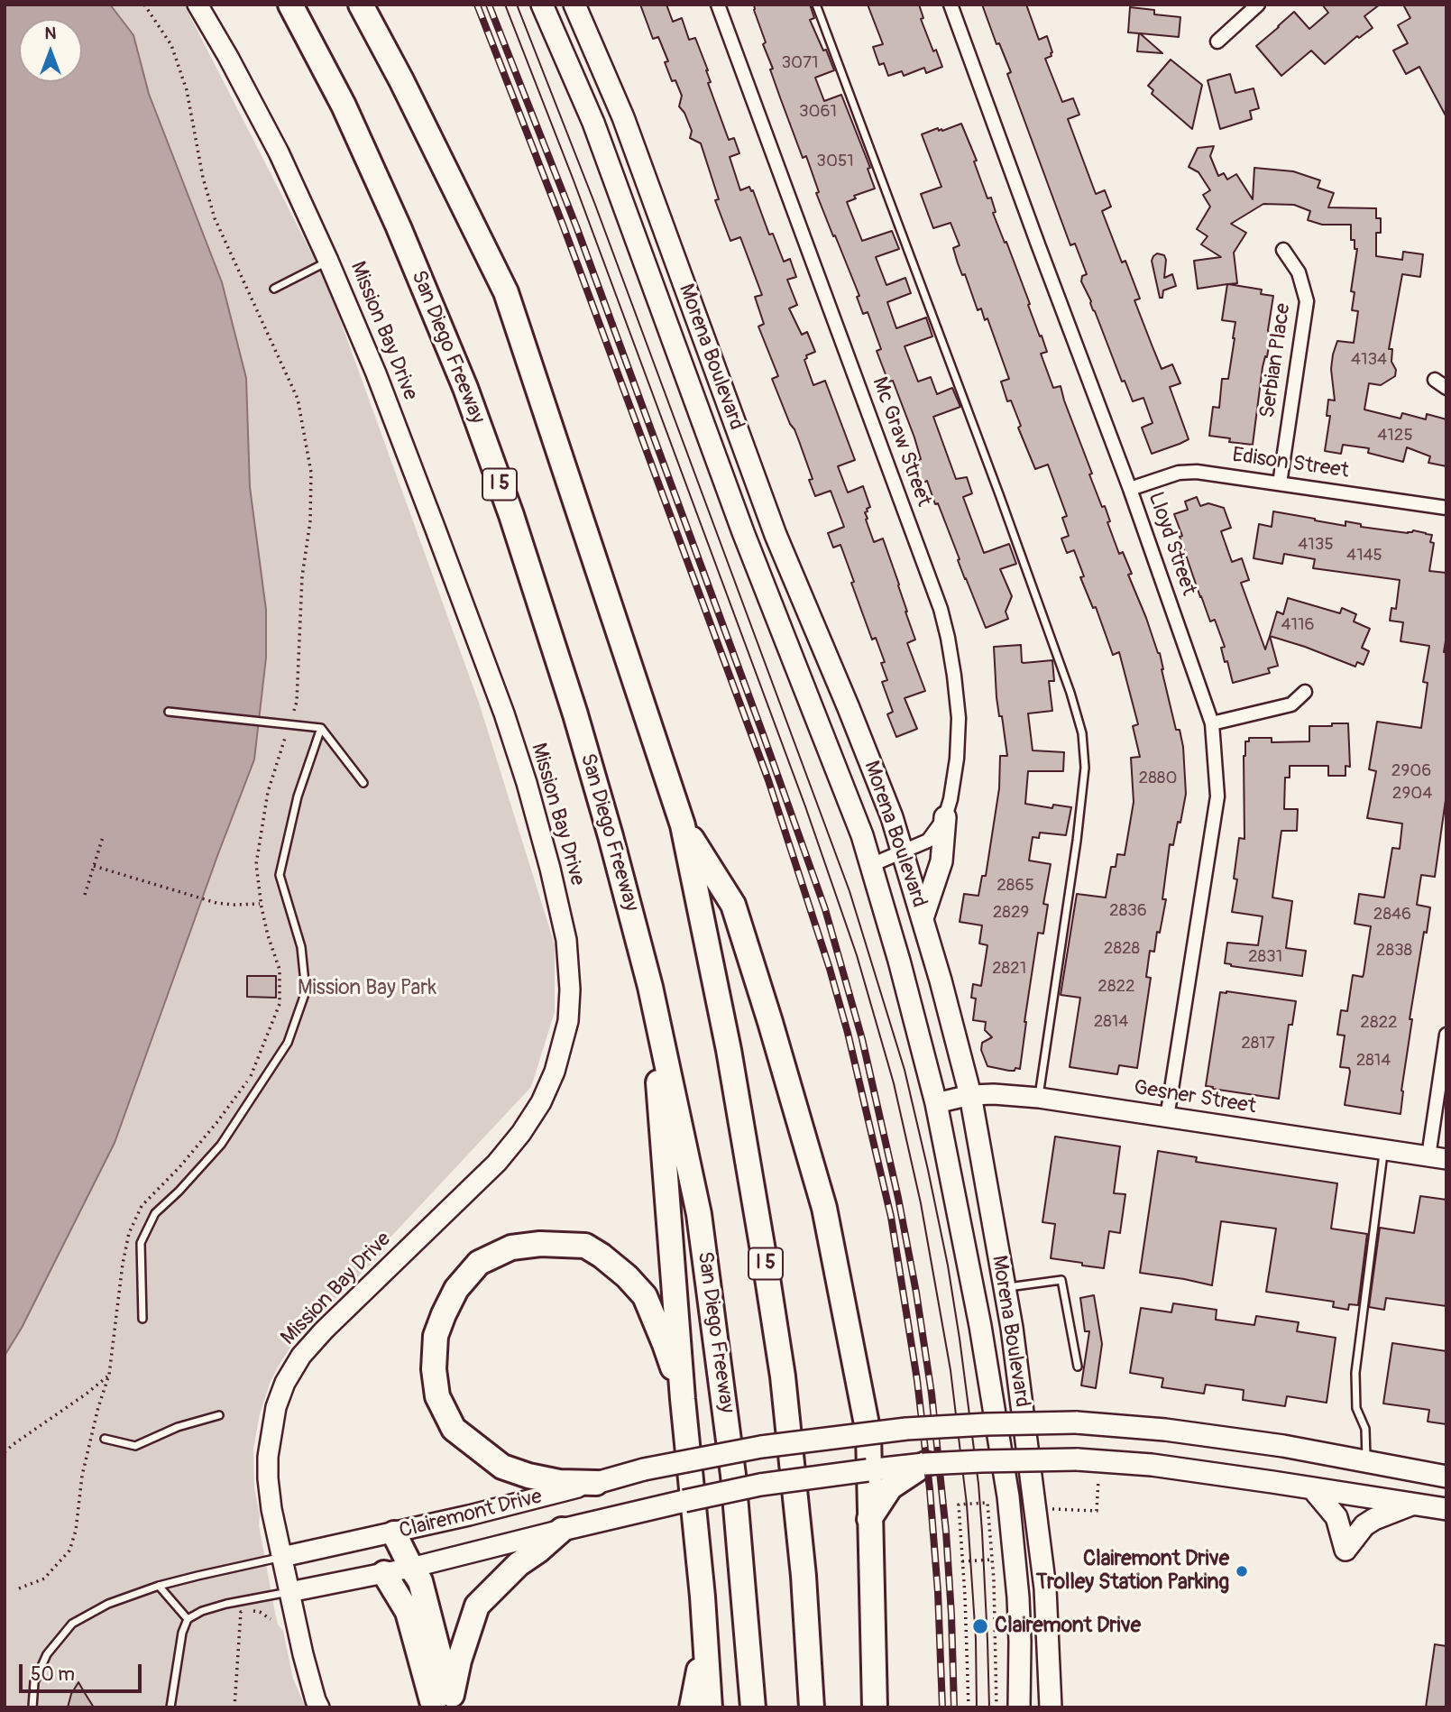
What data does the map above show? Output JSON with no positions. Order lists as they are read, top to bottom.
{
  "streets": {
    "highway": ["San Diego Freeway", "I 5"],
    "main road": [
      "Mission Bay Drive",
      "Morena Boulevard",
      "Gesner Street",
      "Clairemont Drive"
    ],
    "street": [
      "Serbian Place",
      "Mc Graw Street",
      "Edison Street",
      "Lloyd Street"
    ]
  },
  "crossings": [
    ["Mission Bay Drive", "Clairemont Drive"],
    ["Morena Boulevard", "Mc Graw Street"],
    ["Morena Boulevard", "Gesner Street"],
    ["Serbian Place", "Edison Street"],
    ["Edison Street", "Lloyd Street"],
    ["Lloyd Street", "Gesner Street"]
  ],
  "parks": ["Mission Bay Park"],
  "places": ["Clairemont Drive Trolley Station Parking", "Clairemont Drive"],
  "house_numbers": [
    "3071",
    "3061",
    "3051",
    "4134",
    "4125",
    "4135",
    "4145",
    "4116",
    "2906",
    "2880",
    "2904",
    "2865",
    "2836",
    "2829",
    "2846",
    "2828",
    "2838",
    "2831",
    "2821",
    "2822",
    "2814",
    "2822",
    "2817",
    "2814"
  ],
  "scale_bar": "50 m",
  "north": "top"
}
